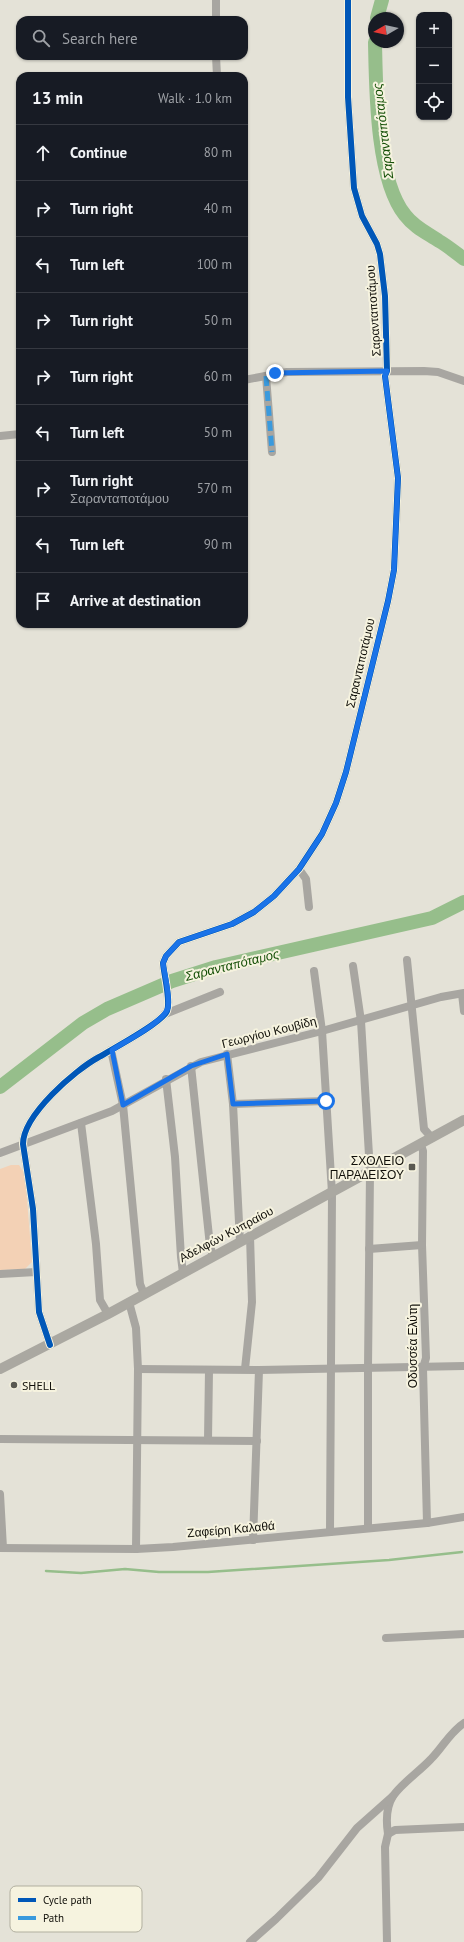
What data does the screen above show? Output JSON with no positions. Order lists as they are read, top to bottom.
{
  "streets": {
    "main road": ["Αδελφών Κυπραίου"],
    "street": [
      "Σαρανταποτάμου",
      "Γεωργίου Κουβίδη",
      "Οδυσσέα Ελύτη",
      "Ζαφείρη Καλαθά"
    ]
  },
  "crossings": [
    ["Αδελφών Κυπραίου", "Οδυσσέα Ελύτη"],
    ["Οδυσσέα Ελύτη", "Ζαφείρη Καλαθά"]
  ],
  "water": ["Σαρανταπόταμος"],
  "places": {
    "transit": ["ΣΧΟΛΕΙΟ ΠΑΡΑΔΕΙΣΟΥ"],
    "other": ["SHELL"]
  },
  "legend": ["Cycle path", "Path"],
  "north": "left",
  "page": {
    "map_buttons": ["+", "−"],
    "search": "Search here",
    "heading": ["13 min", "Walk · 1.0 km"],
    "list": [
      ["Continue", "80 m"],
      ["Turn right", "40 m"],
      ["Turn left", "100 m"],
      ["Turn right", "50 m"],
      ["Turn right", "60 m"],
      ["Turn left", "50 m"],
      ["Turn right", "Σαρανταποτάμου", "570 m"],
      ["Turn left", "90 m"],
      "Arrive at destination"
    ]
  }
}
